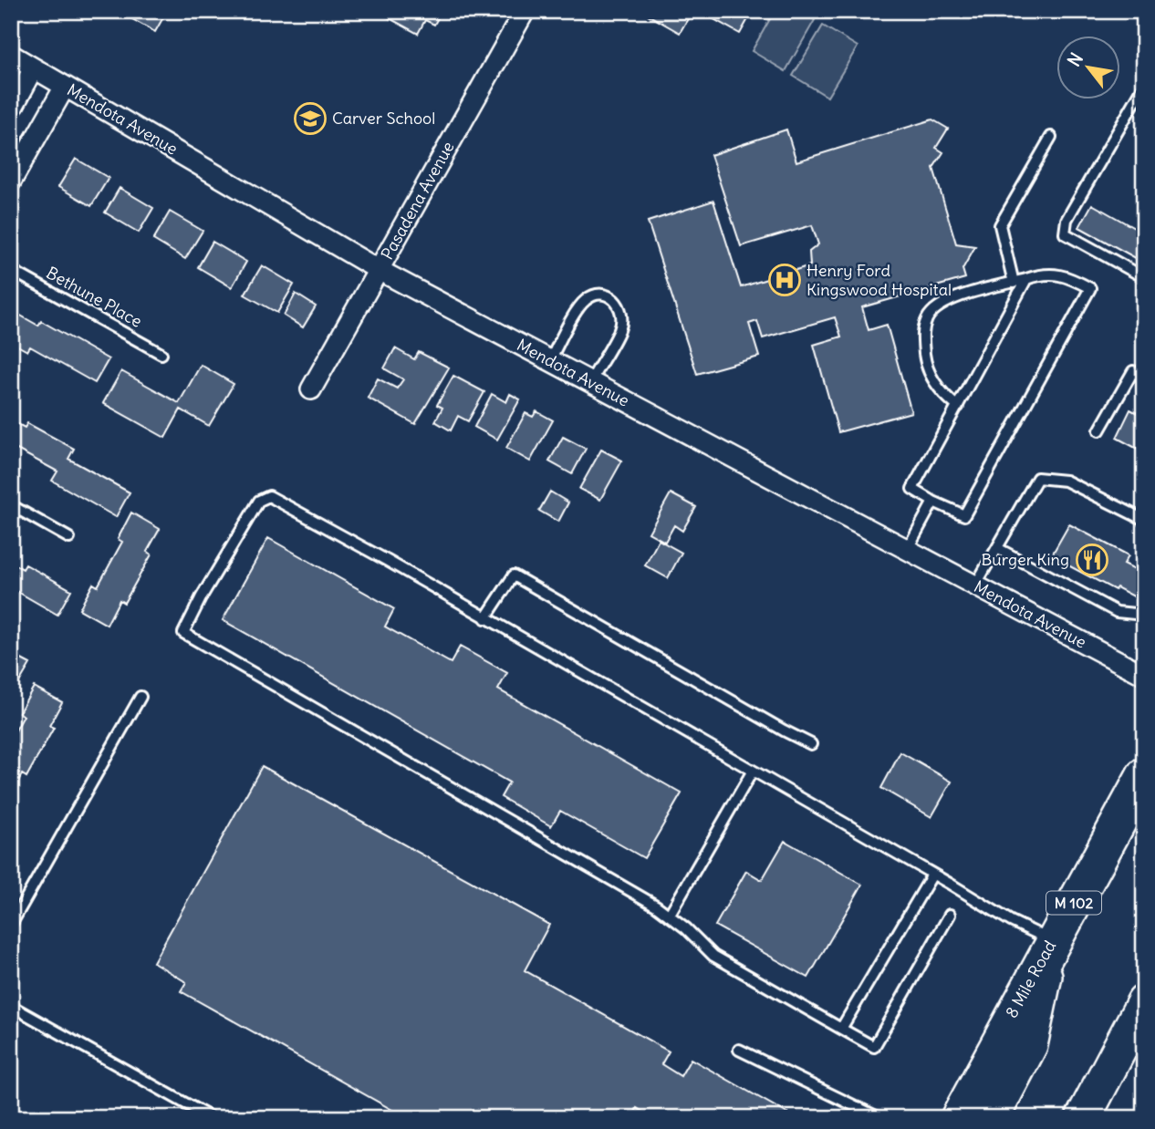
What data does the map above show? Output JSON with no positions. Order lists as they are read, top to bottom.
{
  "streets": {
    "highway": ["M 102", "8 Mile Road"],
    "street": ["Mendota Avenue", "Pasadena Avenue"],
    "lane": ["Bethune Place"]
  },
  "crossings": [
    ["Mendota Avenue", "Pasadena Avenue"]
  ],
  "places": {
    "school or university": ["Carver School"],
    "hospital": ["Henry Ford Kingswood Hospital"],
    "restaurant": ["Burger King"]
  },
  "north": "top left"
}
